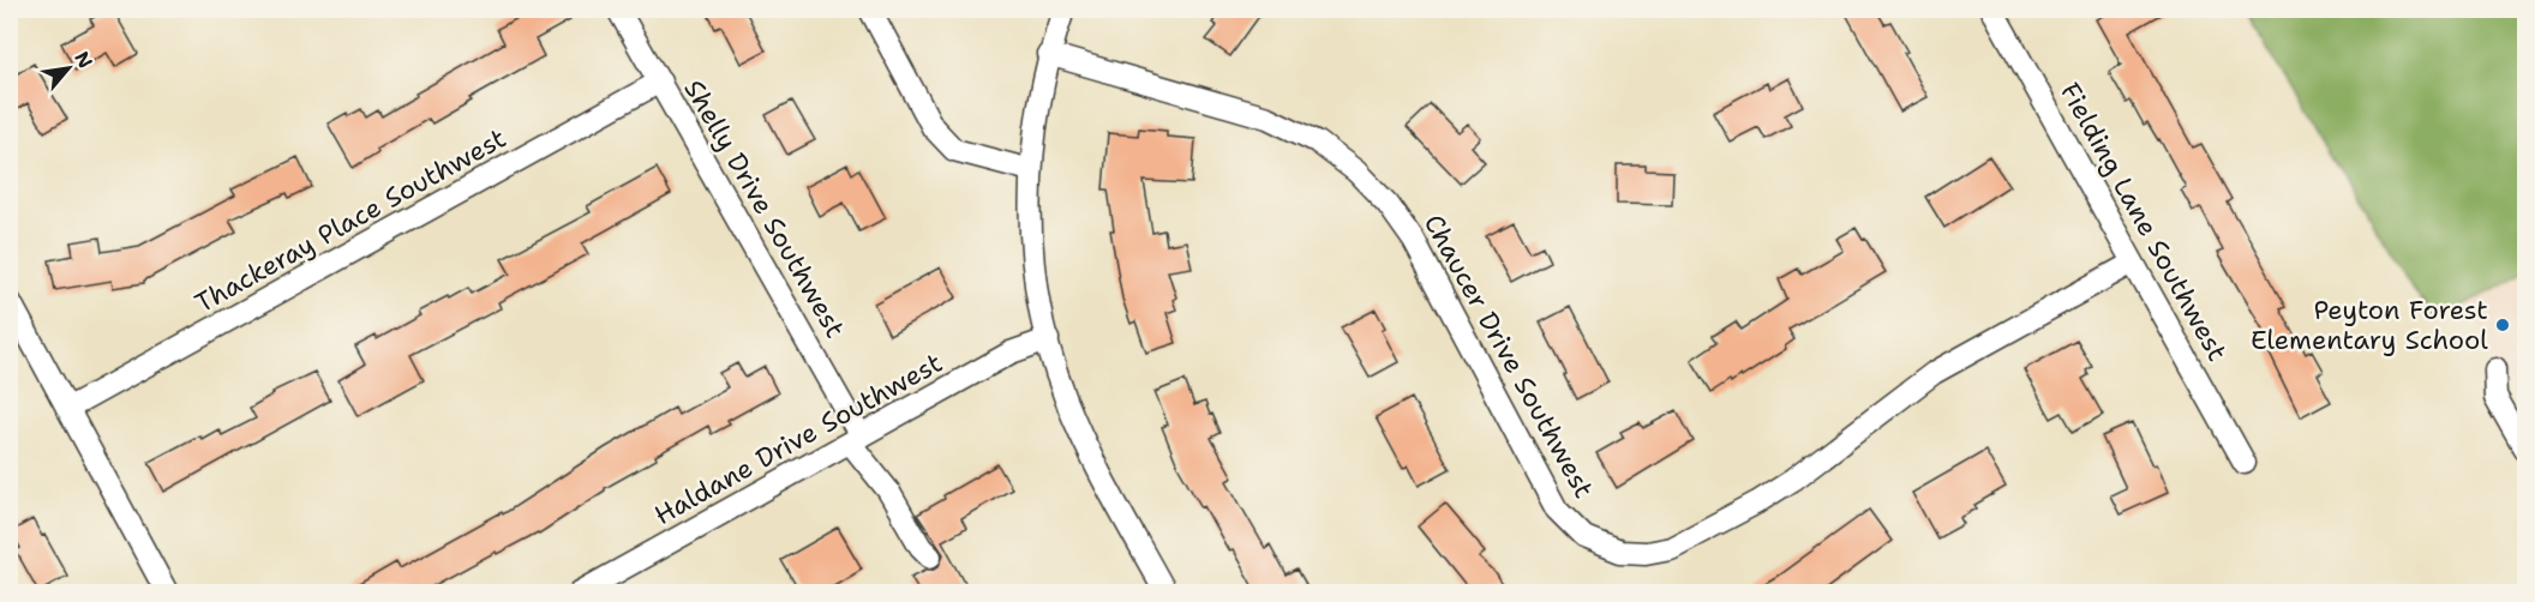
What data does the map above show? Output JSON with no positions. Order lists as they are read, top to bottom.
{
  "streets": {
    "street": [
      "Shelly Drive Southwest",
      "Thackeray Place Southwest",
      "Fielding Lane Southwest",
      "Chaucer Drive Southwest",
      "Haldane Drive Southwest"
    ]
  },
  "crossings": [
    ["Shelly Drive Southwest", "Thackeray Place Southwest"],
    ["Shelly Drive Southwest", "Haldane Drive Southwest"],
    ["Fielding Lane Southwest", "Chaucer Drive Southwest"]
  ],
  "places": ["Peyton Forest Elementary School"],
  "north": "top right"
}
